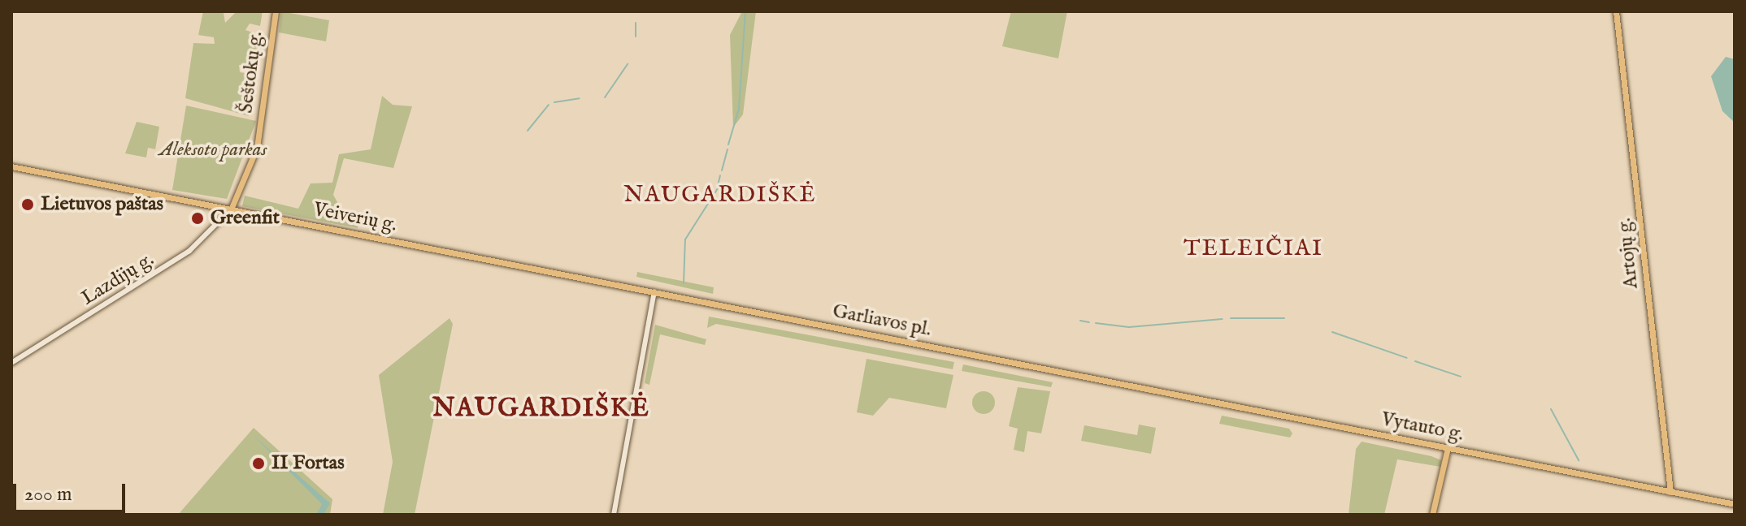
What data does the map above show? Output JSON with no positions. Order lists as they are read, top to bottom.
{
  "streets": {
    "main road": [
      "Šeštokų g.",
      "Veiverių g.",
      "Artojų g.",
      "Garliavos pl.",
      "Vytauto g."
    ],
    "street": ["Lazdijų g."]
  },
  "crossings": [
    ["Šeštokų g.", "Veiverių g."],
    ["Šeštokų g.", "Lazdijų g."],
    ["Veiverių g.", "Lazdijų g."],
    ["Veiverių g.", "Garliavos pl."],
    ["Artojų g.", "Vytauto g."],
    ["Garliavos pl.", "Vytauto g."]
  ],
  "districts": ["NAUGARDIŠKĖ", "TELEIČIAI", "NAUGARDIŠKĖ"],
  "parks": ["Aleksoto parkas"],
  "places": ["Lietuvos paštas", "Greenfit", "II Fortas"],
  "scale_bar": "200 m"
}
